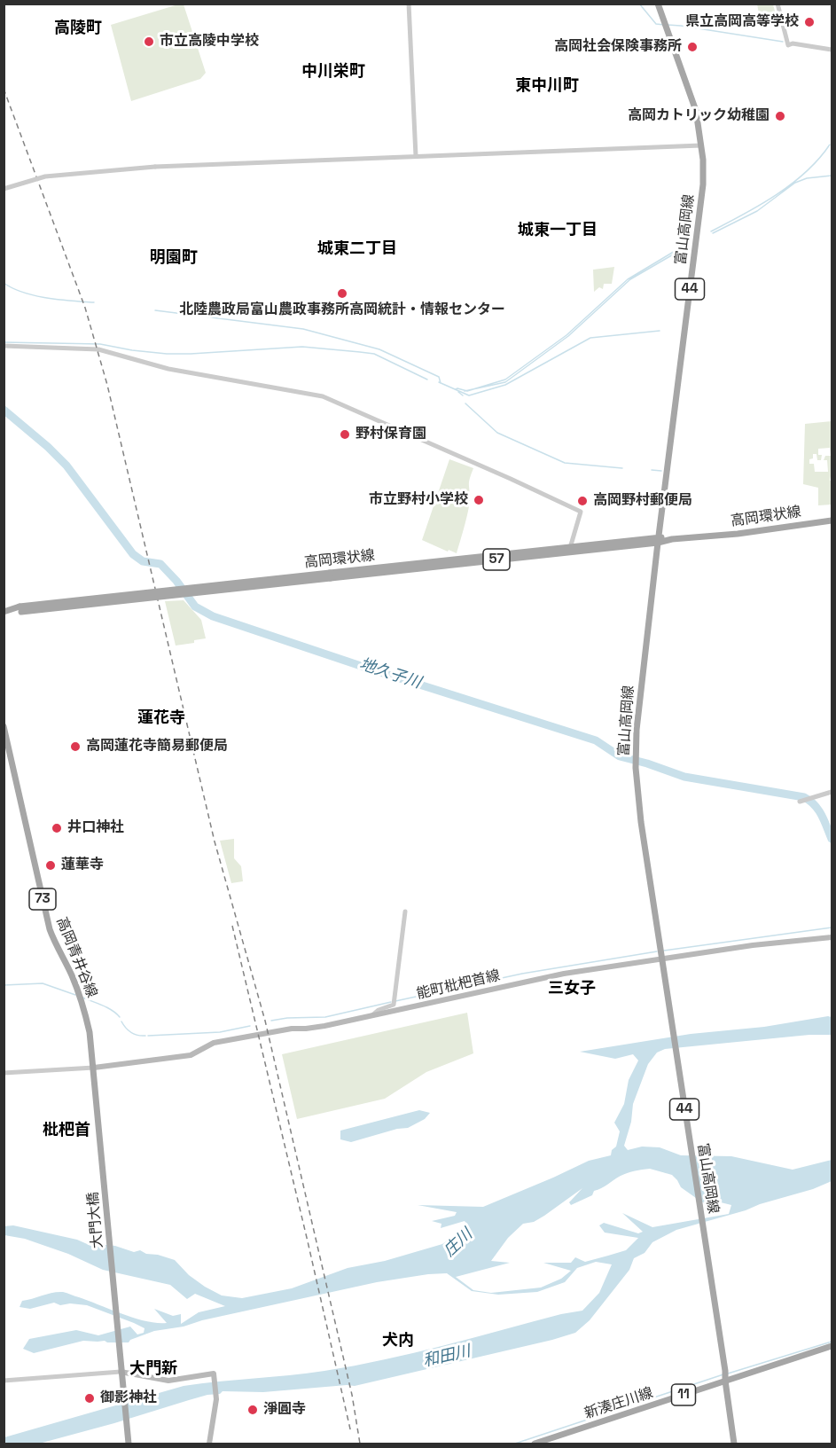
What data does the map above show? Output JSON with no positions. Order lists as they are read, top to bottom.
{
  "streets": {
    "main road": [
      "富山高岡線",
      "44",
      "高岡環状線",
      "57",
      "73",
      "高岡青井谷線",
      "能町枇杷首線",
      "大門大橋",
      "11",
      "新湊庄川線"
    ]
  },
  "crossings": [
    ["富山高岡線", "高岡環状線"],
    ["富山高岡線", "能町枇杷首線"],
    ["富山高岡線", "新湊庄川線"],
    ["73", "大門大橋"],
    ["高岡青井谷線", "能町枇杷首線"],
    ["高岡青井谷線", "大門大橋"],
    ["能町枇杷首線", "大門大橋"]
  ],
  "districts": [
    "高陵町",
    "中川栄町",
    "東中川町",
    "城東一丁目",
    "城東二丁目",
    "明園町",
    "蓮花寺",
    "三女子",
    "枇杷首",
    "犬内",
    "大門新"
  ],
  "water": ["地久子川", "庄川", "和田川"],
  "places": [
    "県立高岡高等学校",
    "市立高陵中学校",
    "高岡社会保険事務所",
    "高岡カトリック幼稚園",
    "北陸農政局富山農政事務所高岡統計・情報センター",
    "野村保育園",
    "市立野村小学校",
    "高岡野村郵便局",
    "高岡蓮花寺簡易郵便局",
    "井口神社",
    "蓮華寺",
    "御影神社",
    "淨圓寺"
  ]
}
